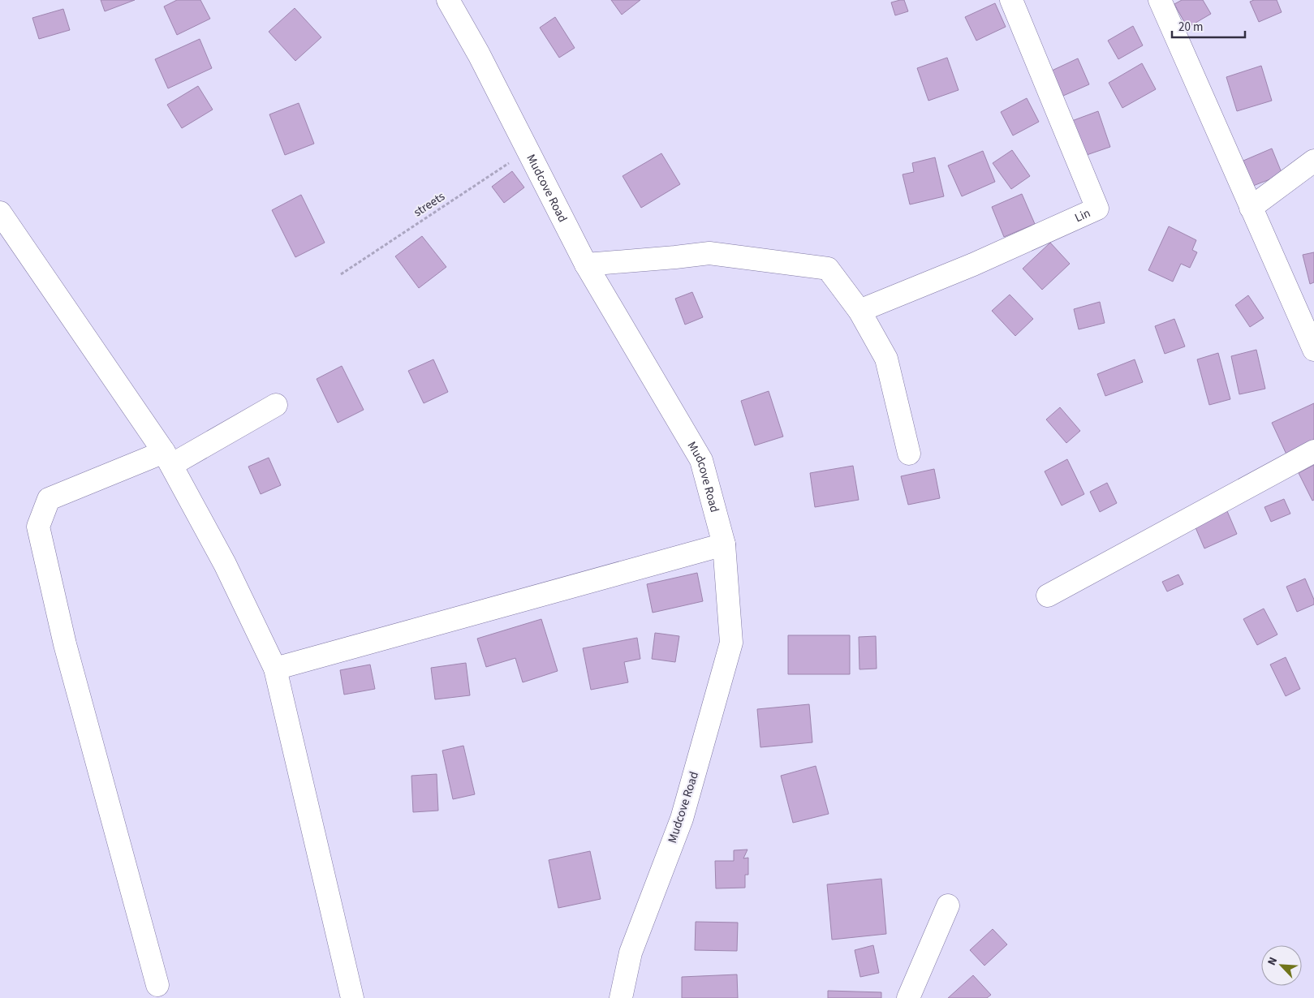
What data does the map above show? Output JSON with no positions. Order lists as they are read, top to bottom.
{
  "streets": {
    "street": ["Mudcove Road", "Lin"],
    "path": ["streets"]
  },
  "crossings": [
    ["Mudcove Road", "streets"]
  ],
  "scale_bar": "20 m",
  "north": "top left"
}
